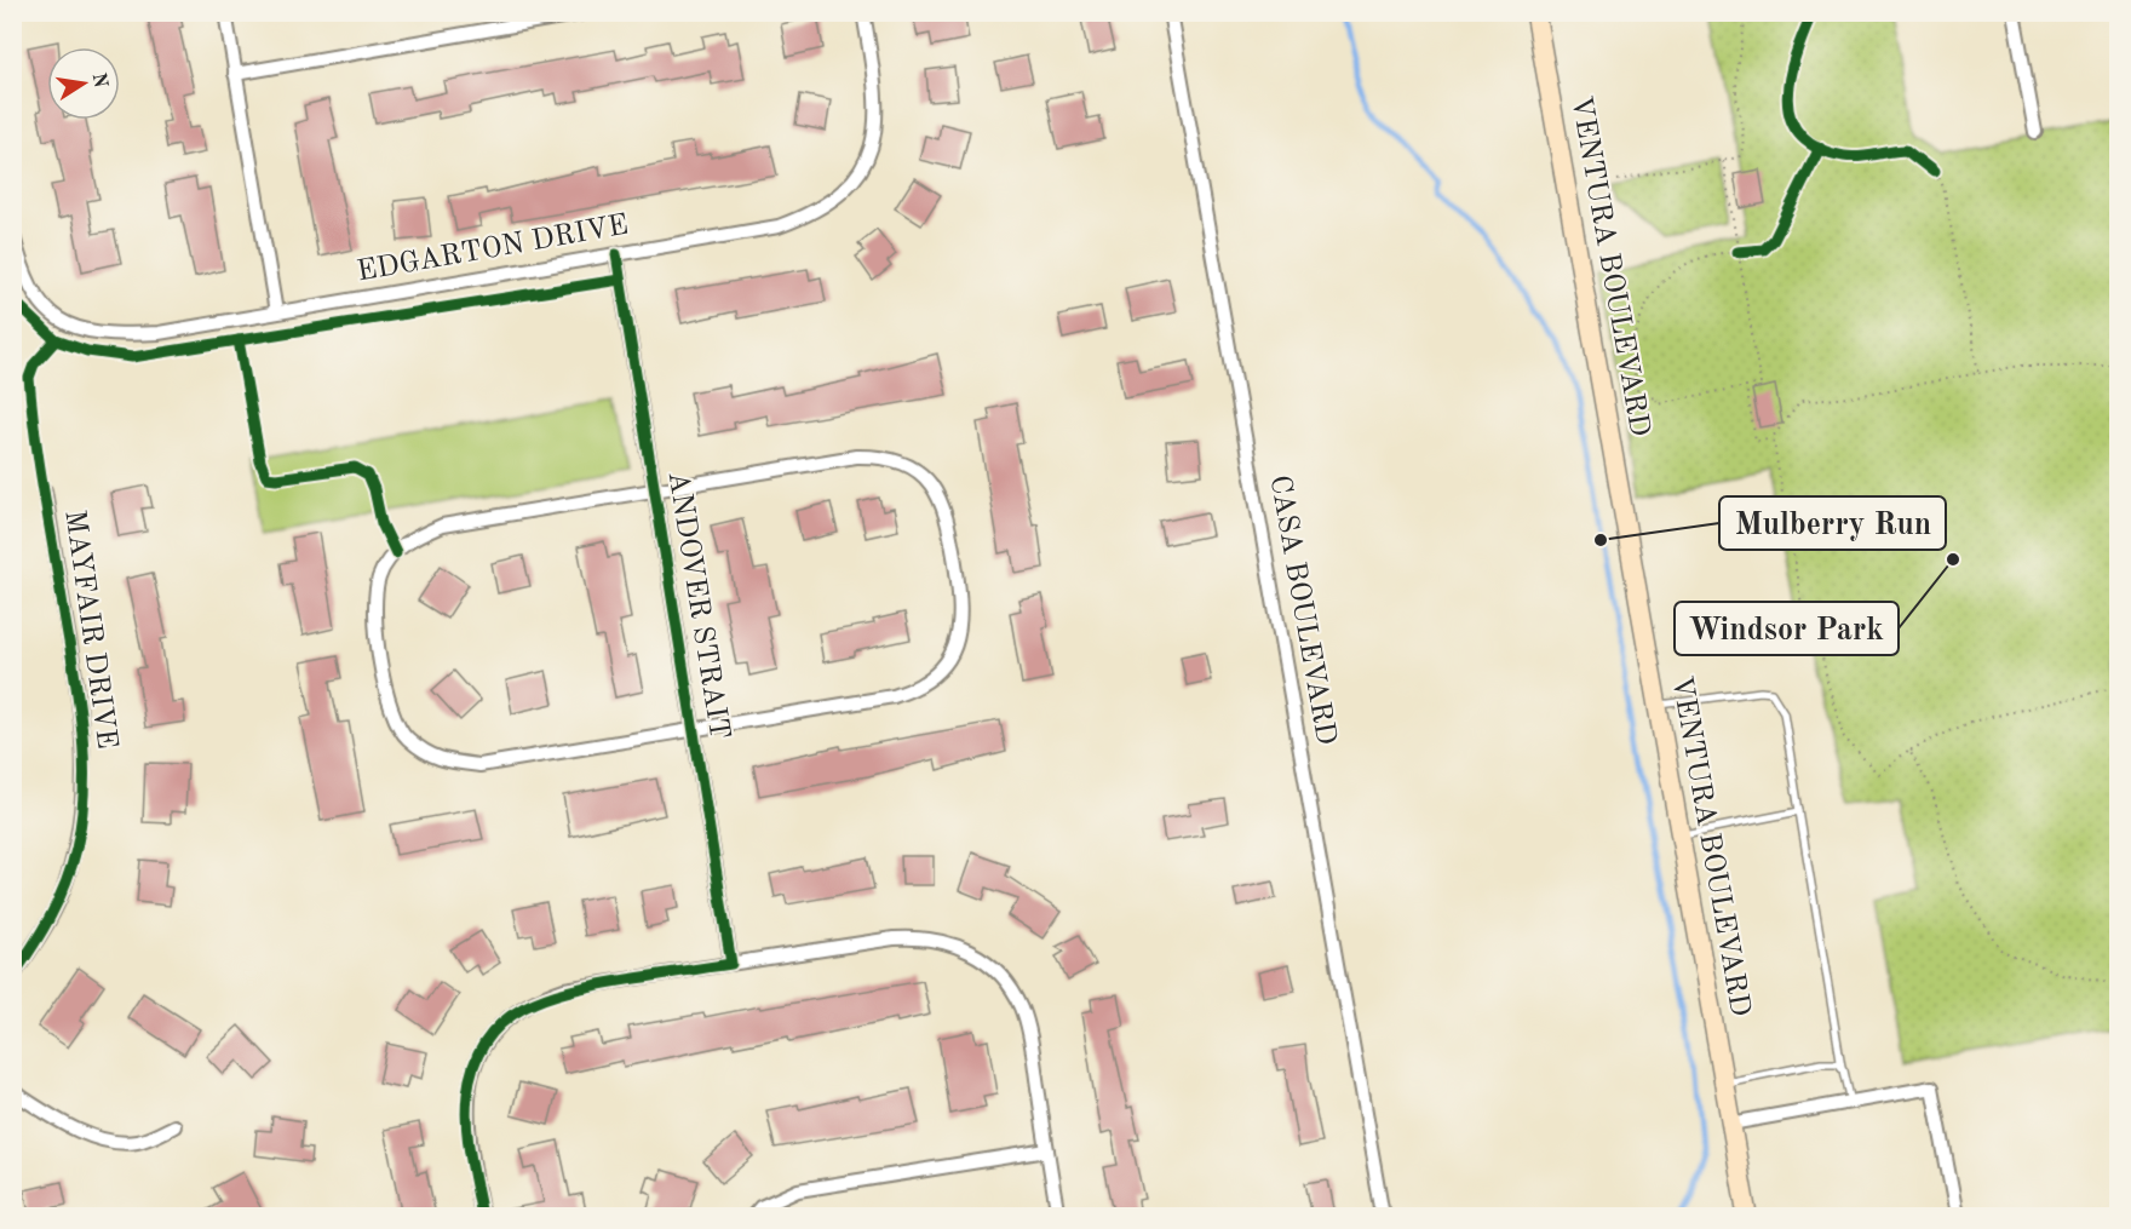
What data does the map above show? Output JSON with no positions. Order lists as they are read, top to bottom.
{
  "streets": {
    "street": [
      "EDGARTON DRIVE",
      "VENTURA BOULEVARD",
      "ANDOVER STRAIT",
      "CASA BOULEVARD",
      "MAYFAIR DRIVE"
    ]
  },
  "crossings": [
    ["EDGARTON DRIVE", "ANDOVER STRAIT"]
  ],
  "places": ["Mulberry Run", "Windsor Park"],
  "north": "right"
}
